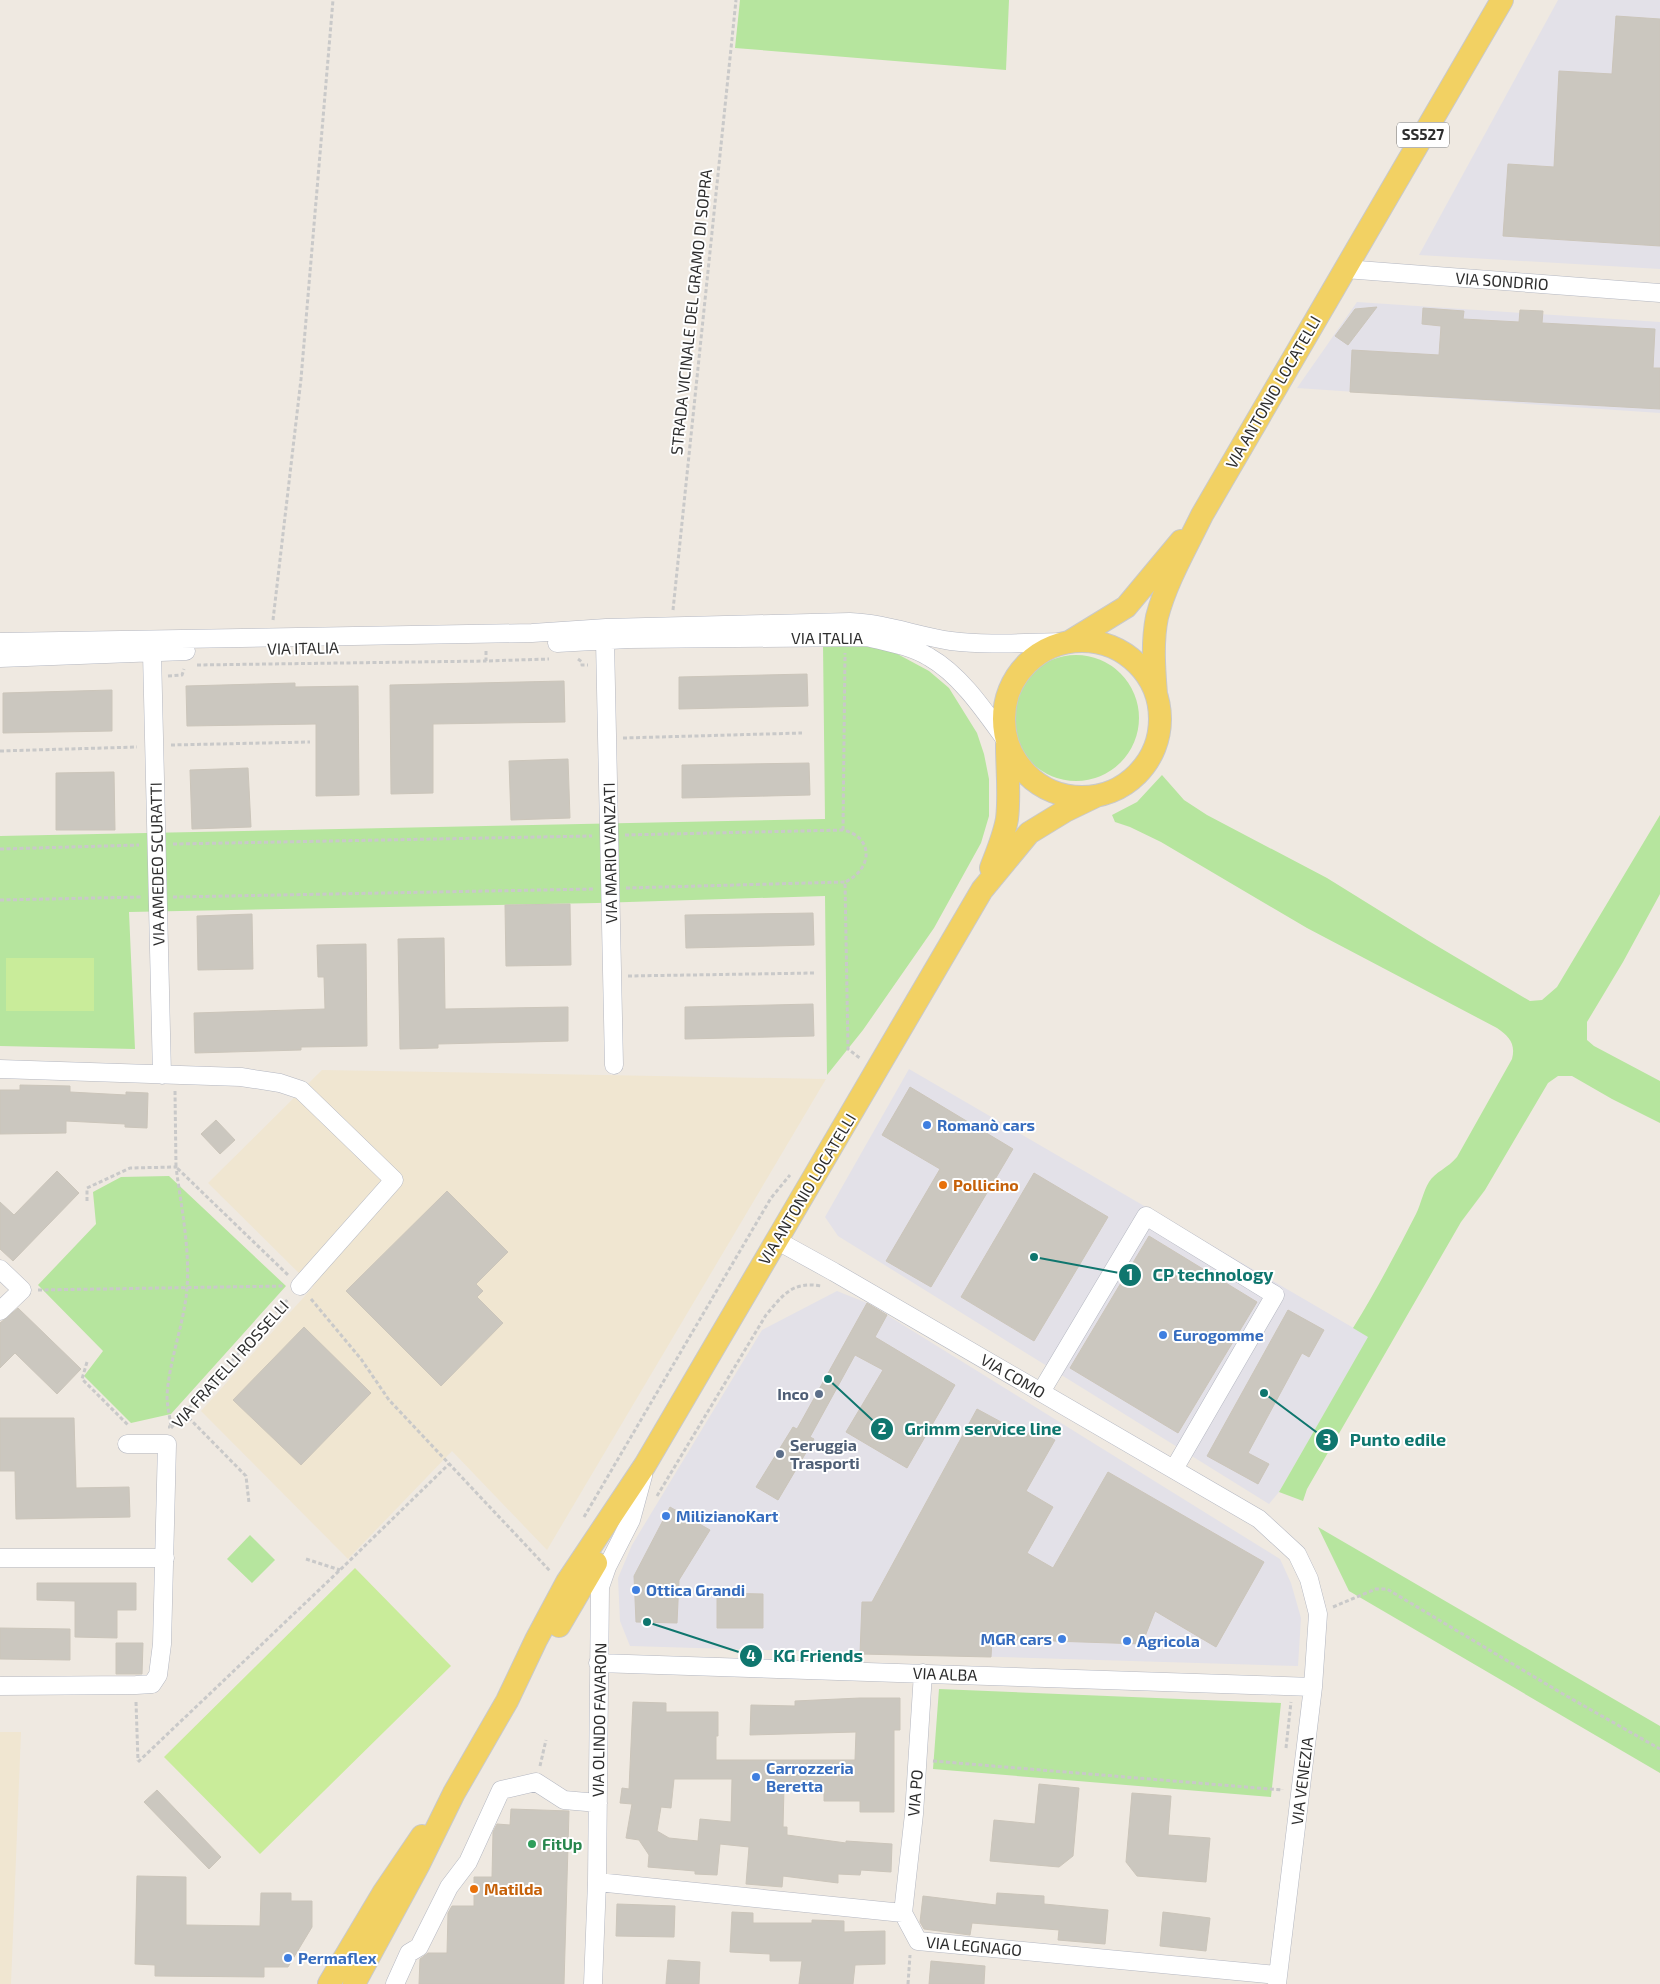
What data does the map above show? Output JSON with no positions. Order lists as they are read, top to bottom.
{
  "streets": {
    "main road": ["SS527", "VIA ANTONIO LOCATELLI"],
    "street": [
      "VIA SONDRIO",
      "VIA ITALIA",
      "VIA MARIO VANZATI",
      "VIA AMEDEO SCURATTI",
      "VIA FRATELLI ROSSELLI",
      "VIA COMO",
      "VIA ALBA",
      "VIA OLINDO FAVARON",
      "VIA VENEZIA",
      "VIA PO",
      "VIA LEGNAGO"
    ],
    "path": ["STRADA VICINALE DEL GRAMO DI SOPRA"]
  },
  "crossings": [
    ["SS527", "VIA SONDRIO"],
    ["SS527", "VIA ANTONIO LOCATELLI"],
    ["VIA SONDRIO", "VIA ANTONIO LOCATELLI"],
    ["STRADA VICINALE DEL GRAMO DI SOPRA", "VIA ITALIA"],
    ["VIA ANTONIO LOCATELLI", "VIA ITALIA"],
    ["VIA ANTONIO LOCATELLI", "VIA COMO"],
    ["VIA ANTONIO LOCATELLI", "VIA OLINDO FAVARON"],
    ["VIA ITALIA", "VIA MARIO VANZATI"],
    ["VIA ITALIA", "VIA AMEDEO SCURATTI"],
    ["VIA COMO", "VIA VENEZIA"],
    ["VIA ALBA", "VIA OLINDO FAVARON"],
    ["VIA ALBA", "VIA VENEZIA"],
    ["VIA ALBA", "VIA PO"],
    ["VIA VENEZIA", "VIA LEGNAGO"],
    ["VIA PO", "VIA LEGNAGO"]
  ],
  "places": [
    "Romanò cars",
    "Pollicino",
    "CP technology",
    "Eurogomme",
    "Grimm service line",
    "Punto edile",
    "Inco",
    "Seruggia Trasporti",
    "MilizianoKart",
    "Ottica Grandi",
    "KG Friends",
    "MGR cars",
    "Agricola",
    "Carrozzeria Beretta",
    "FitUp",
    "Matilda",
    "Permaflex"
  ]
}
